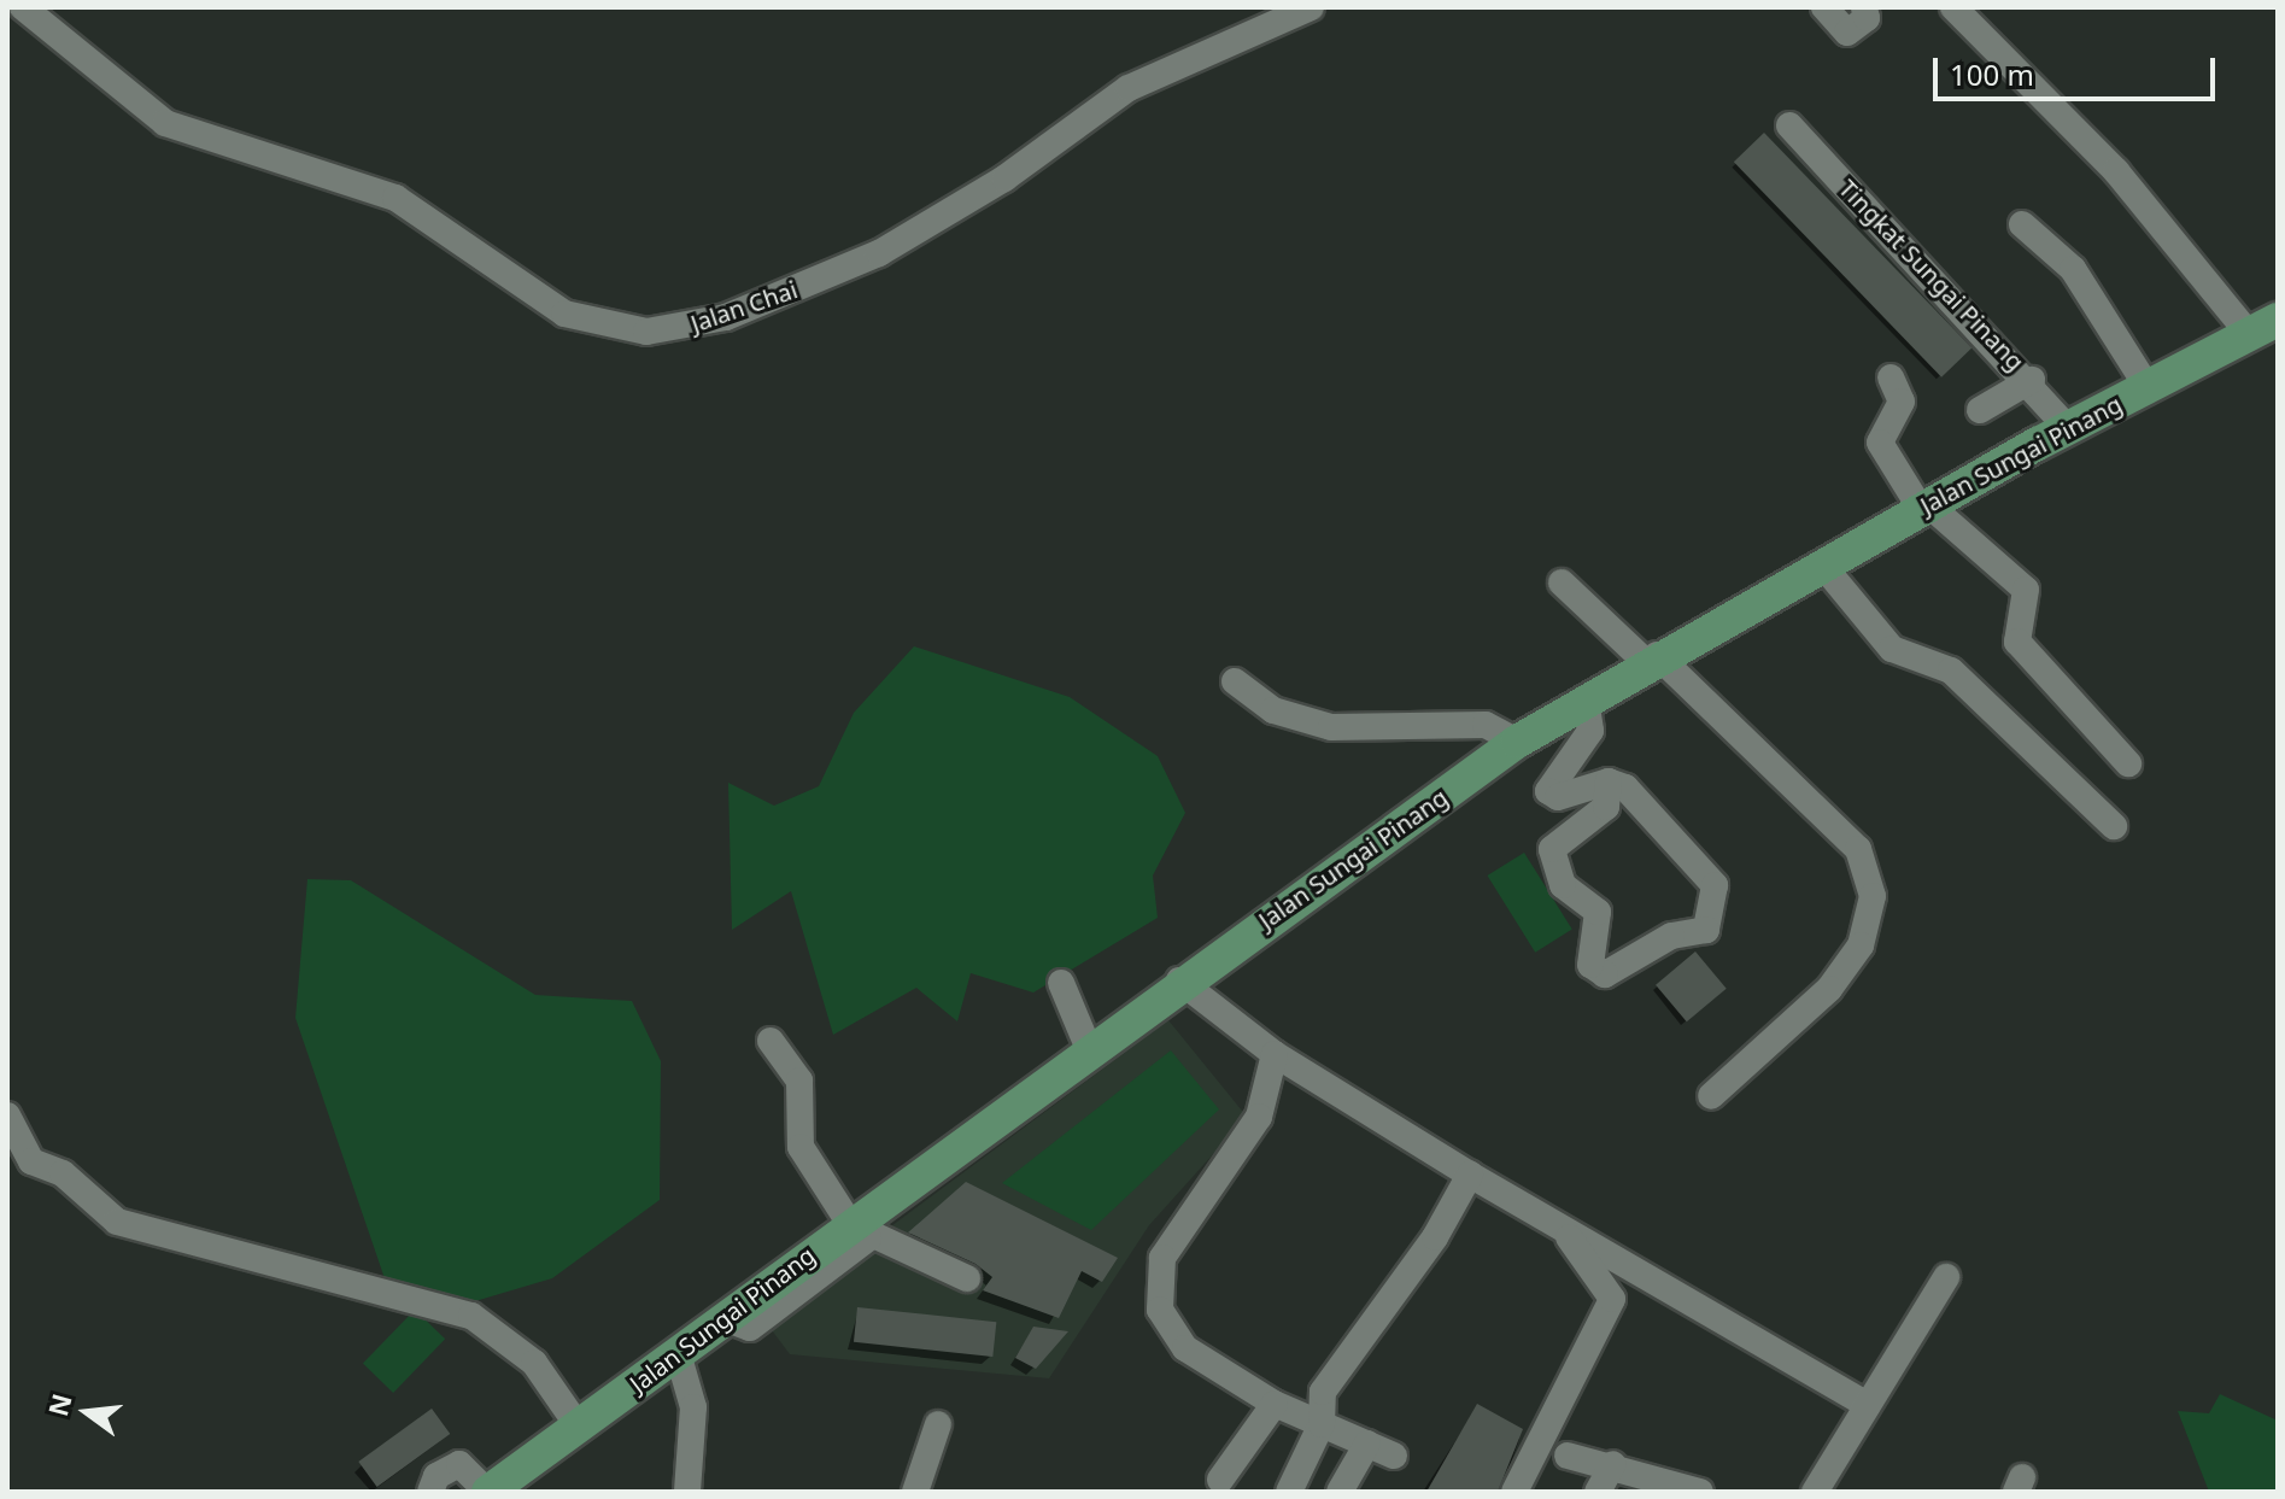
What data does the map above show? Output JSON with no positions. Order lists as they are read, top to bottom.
{
  "streets": {
    "main road": ["Jalan Sungai Pinang"],
    "street": ["Tingkat Sungai Pinang", "Jalan Chai"]
  },
  "crossings": [
    ["Tingkat Sungai Pinang", "Jalan Sungai Pinang"]
  ],
  "scale_bar": "100 m",
  "north": "left"
}
